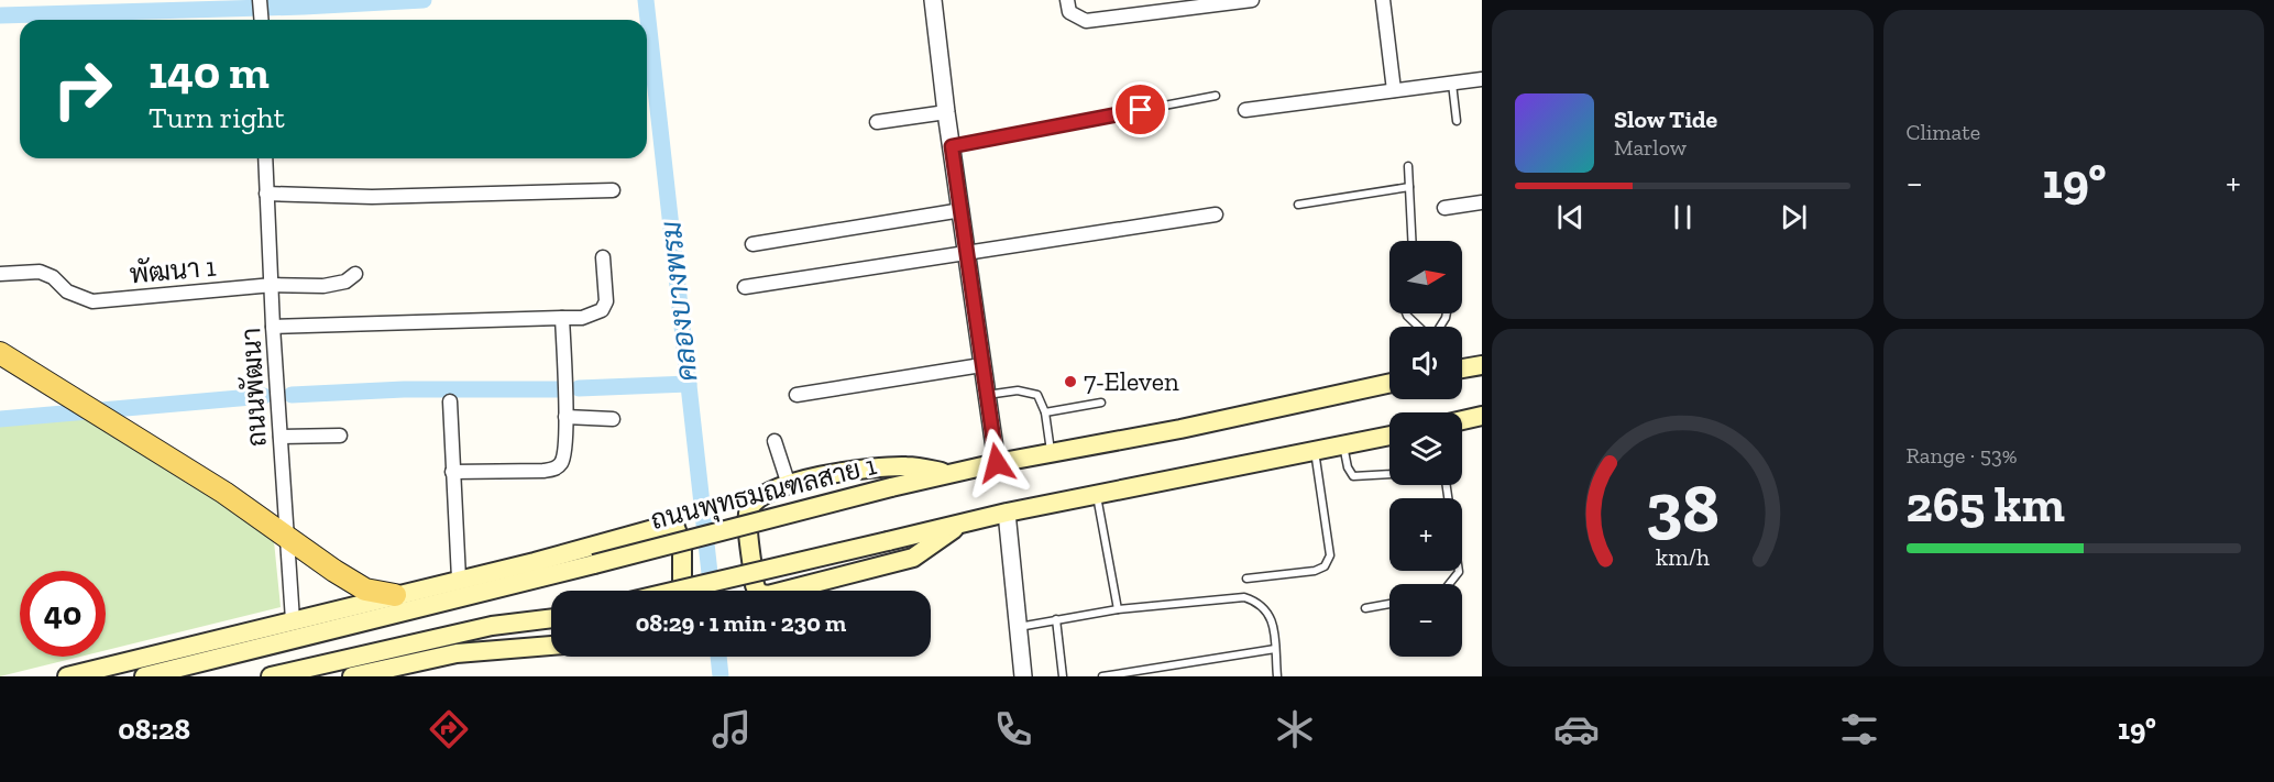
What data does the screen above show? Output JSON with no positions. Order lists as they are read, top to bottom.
{
  "streets": {
    "main road": ["ถนนพุทธมณฑลสาย 1"],
    "street": ["พัฒนา 1", "ถนนพัฒนา"]
  },
  "crossings": [
    ["พัฒนา 1", "ถนนพัฒนา"]
  ],
  "water": ["คลองบางพรม"],
  "places": ["7-Eleven"],
  "north": "right",
  "page": {
    "tile": [
      "Climate",
      ["Range · 53%", "265 km"]
    ],
    "turn": ["140 m", "Turn right"],
    "song": ["Slow Tide", "Marlow"],
    "heat": ["−", "19°", "+"],
    "map_buttons": ["+", "−"],
    "limit": "40",
    "trip": "08:29 · 1 min · 230 m",
    "tabs": ["08:28", "19°"],
    "gauge": ["38", "km/h"]
  }
}
